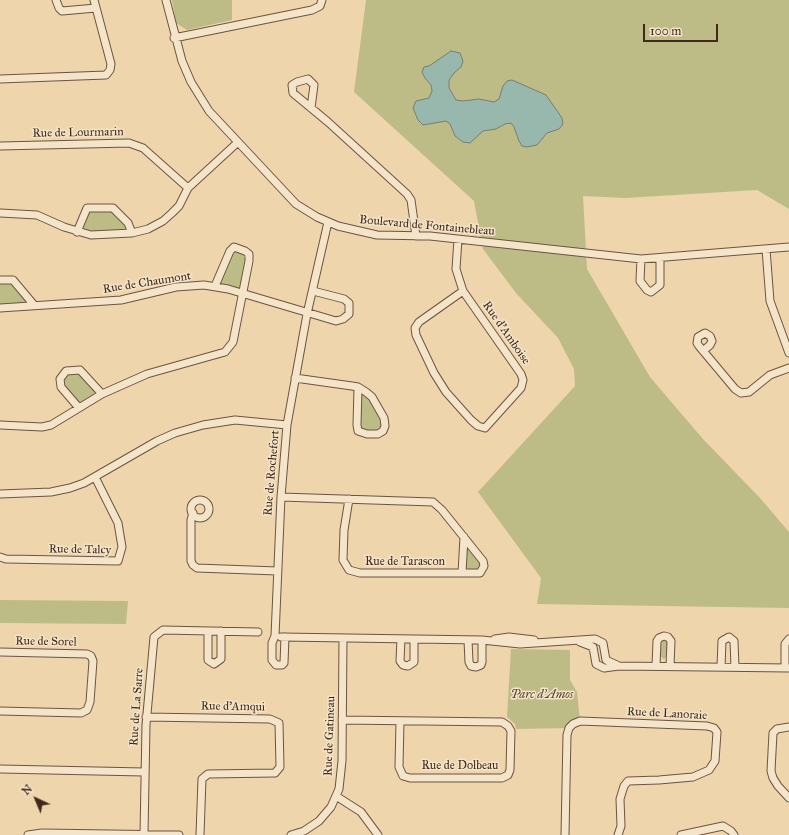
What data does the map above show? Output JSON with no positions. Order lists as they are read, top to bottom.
{
  "streets": {
    "street": [
      "Rue de Lourmarin",
      "Boulevard de Fontainebleau",
      "Rue de Chaumont",
      "Rue d'Amboise",
      "Rue de Rochefort",
      "Rue de Talcy",
      "Rue de Tarascon",
      "Rue de Sorel",
      "Rue de La Sarre",
      "Rue d'Amqui",
      "Rue de Lanoraie",
      "Rue de Gatineau",
      "Rue de Dolbeau"
    ]
  },
  "crossings": [
    ["Boulevard de Fontainebleau", "Rue d'Amboise"],
    ["Boulevard de Fontainebleau", "Rue de Rochefort"],
    ["Rue de Chaumont", "Rue de Rochefort"],
    ["Rue de Rochefort", "Rue de Tarascon"],
    ["Rue de La Sarre", "Rue d'Amqui"],
    ["Rue de Gatineau", "Rue de Dolbeau"]
  ],
  "parks": ["Parc d'Amos"],
  "scale_bar": "100 m",
  "north": "top left"
}
